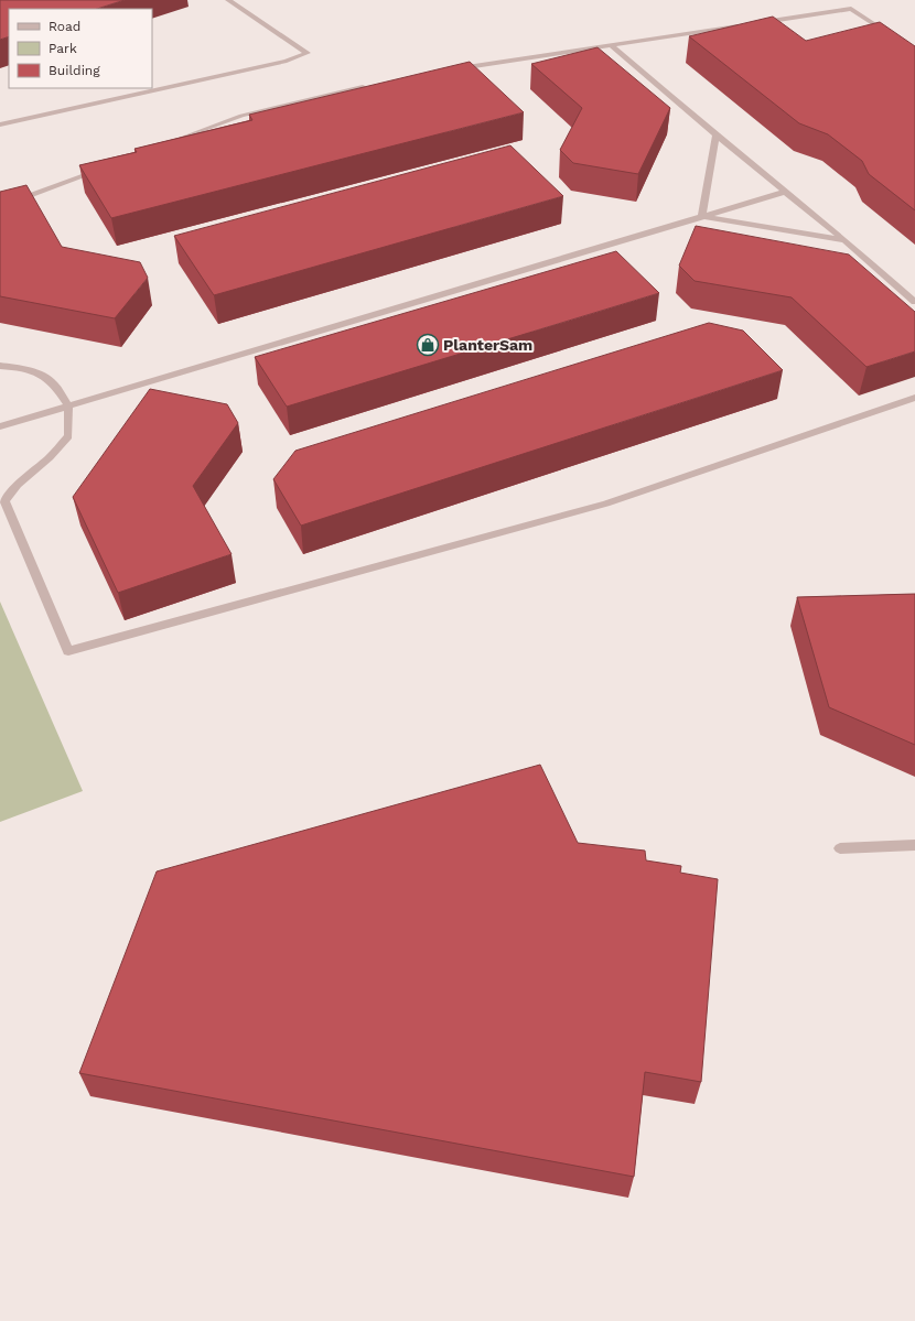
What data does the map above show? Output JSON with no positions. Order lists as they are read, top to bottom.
{
  "places": {
    "shop": ["PlanterSam"]
  },
  "legend": ["Road", "Park", "Building"]
}
